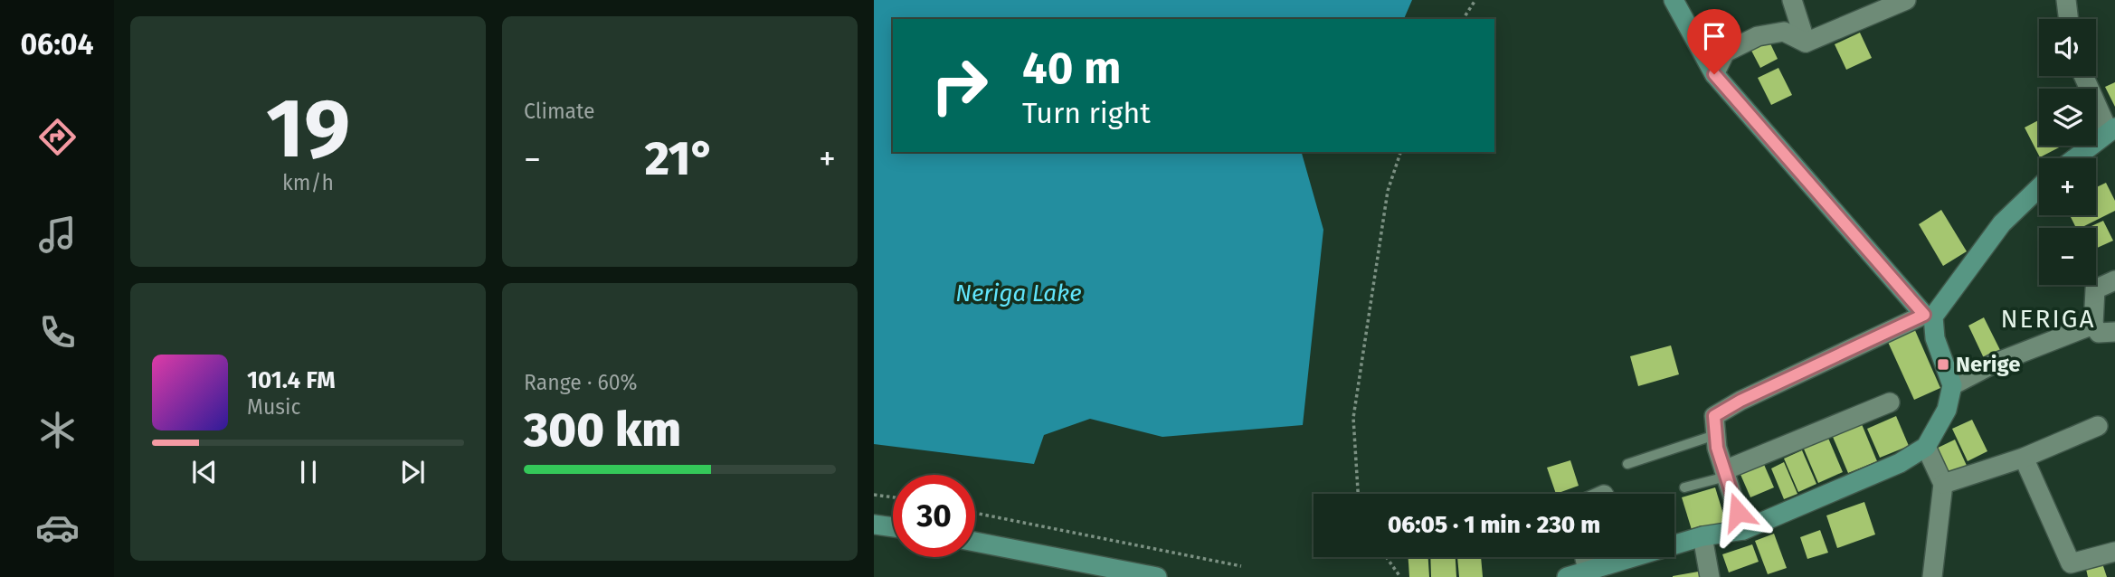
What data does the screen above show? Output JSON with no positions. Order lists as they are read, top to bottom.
{
  "districts": ["NERIGA"],
  "water": ["Neriga Lake"],
  "places": {
    "transit": ["Nerige"]
  },
  "page": {
    "tabs": "06:04",
    "tile": [
      ["19", "km/h"],
      "Climate",
      ["Range · 60%", "300 km"]
    ],
    "map_buttons": ["+", "−"],
    "turn": ["40 m", "Turn right"],
    "heat": ["−", "21°", "+"],
    "song": ["101.4 FM", "Music"],
    "limit": "30",
    "trip": "06:05 · 1 min · 230 m"
  }
}
